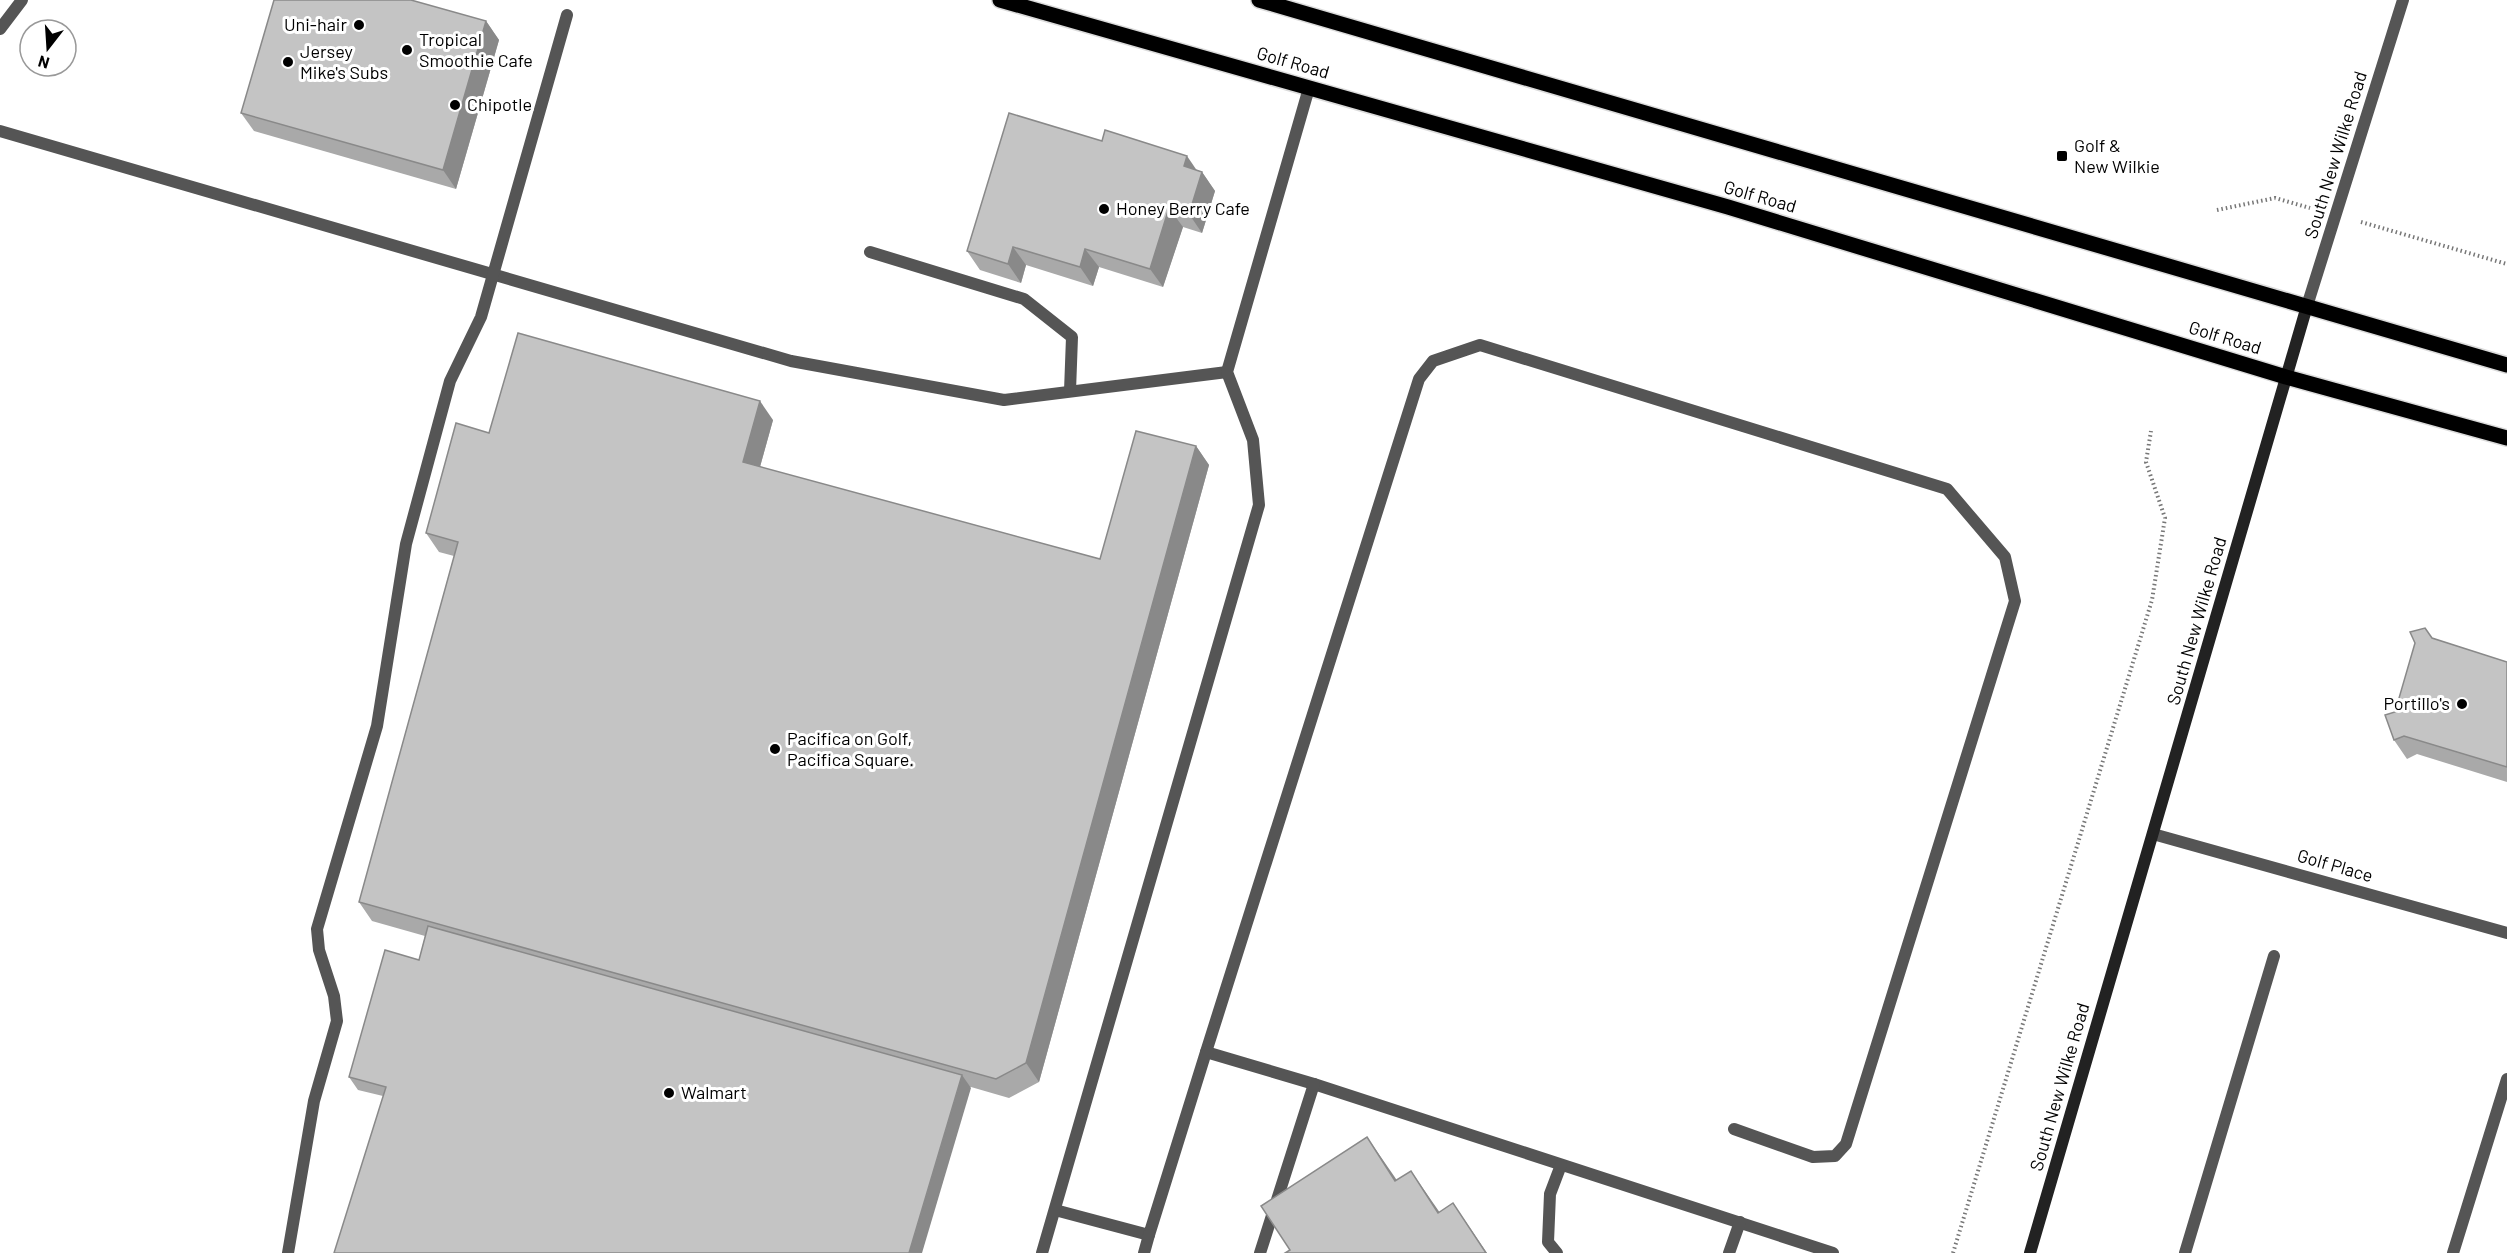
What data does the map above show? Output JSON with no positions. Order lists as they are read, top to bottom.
{
  "streets": {
    "main road": ["Golf Road", "South New Wilke Road"],
    "street": ["Golf Place"]
  },
  "crossings": [
    ["Golf Road", "South New Wilke Road"],
    ["South New Wilke Road", "Golf Place"]
  ],
  "places": {
    "other": [
      "Uni-hair",
      "Tropical Smoothie Cafe",
      "Jersey Mike's Subs",
      "Chipotle",
      "Honey Berry Cafe",
      "Portillo's",
      "Pacifica on Golf, Pacifica Square.",
      "Walmart"
    ],
    "transit": ["Golf & New Wilkie"]
  },
  "north": "bottom"
}
